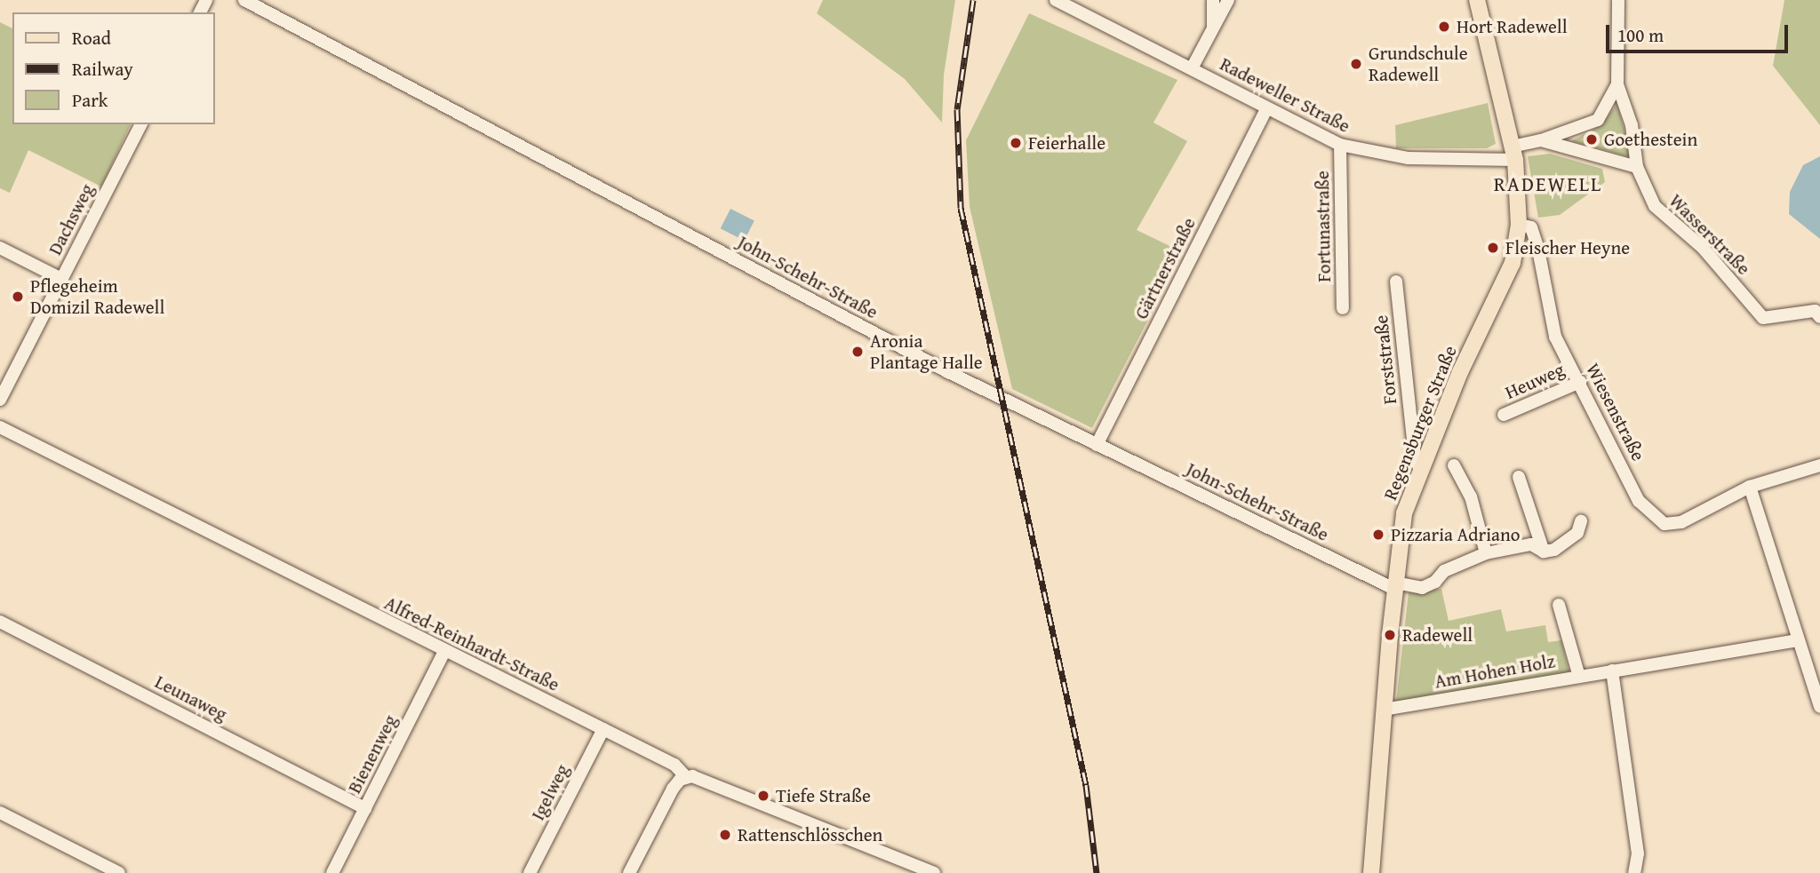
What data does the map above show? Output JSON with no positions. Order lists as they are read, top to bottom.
{
  "streets": {
    "main road": ["Regensburger Straße"],
    "street": [
      "Radeweller Straße",
      "Dachsweg",
      "Fortunastraße",
      "Wasserstraße",
      "Gärtnerstraße",
      "John-Schehr-Straße",
      "Forststraße",
      "Heuweg",
      "Wiesenstraße",
      "Alfred-Reinhardt-Straße",
      "Am Hohen Holz",
      "Leunaweg",
      "Bienenweg",
      "Igelweg"
    ]
  },
  "crossings": [
    ["Radeweller Straße", "Fortunastraße"],
    ["Radeweller Straße", "Gärtnerstraße"],
    ["Radeweller Straße", "Regensburger Straße"],
    ["Gärtnerstraße", "John-Schehr-Straße"],
    ["John-Schehr-Straße", "Regensburger Straße"],
    ["Forststraße", "Regensburger Straße"],
    ["Heuweg", "Wiesenstraße"],
    ["Wiesenstraße", "Regensburger Straße"],
    ["Regensburger Straße", "Am Hohen Holz"],
    ["Alfred-Reinhardt-Straße", "Bienenweg"],
    ["Alfred-Reinhardt-Straße", "Igelweg"],
    ["Leunaweg", "Bienenweg"]
  ],
  "districts": ["RADEWELL"],
  "places": [
    "Hort Radewell",
    "Grundschule Radewell",
    "Goethestein",
    "Feierhalle",
    "Fleischer Heyne",
    "Pflegeheim Domizil Radewell",
    "Aronia Plantage Halle",
    "Pizzaria Adriano",
    "Radewell",
    "Tiefe Straße",
    "Rattenschlösschen"
  ],
  "legend": ["Road", "Railway", "Park"],
  "scale_bar": "100 m"
}
